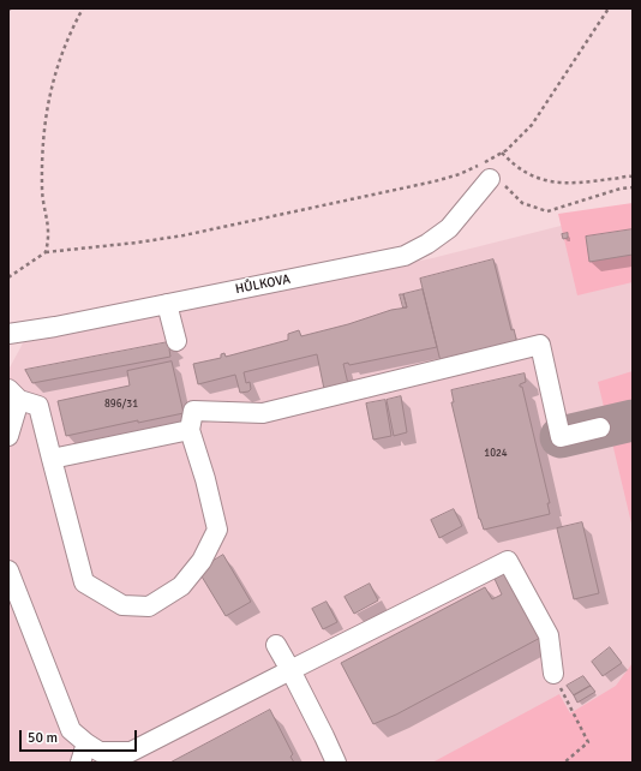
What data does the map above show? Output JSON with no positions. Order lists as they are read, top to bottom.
{
  "streets": {
    "street": ["HŮLKOVA"]
  },
  "house_numbers": ["896/31", "1024"],
  "scale_bar": "50 m"
}
